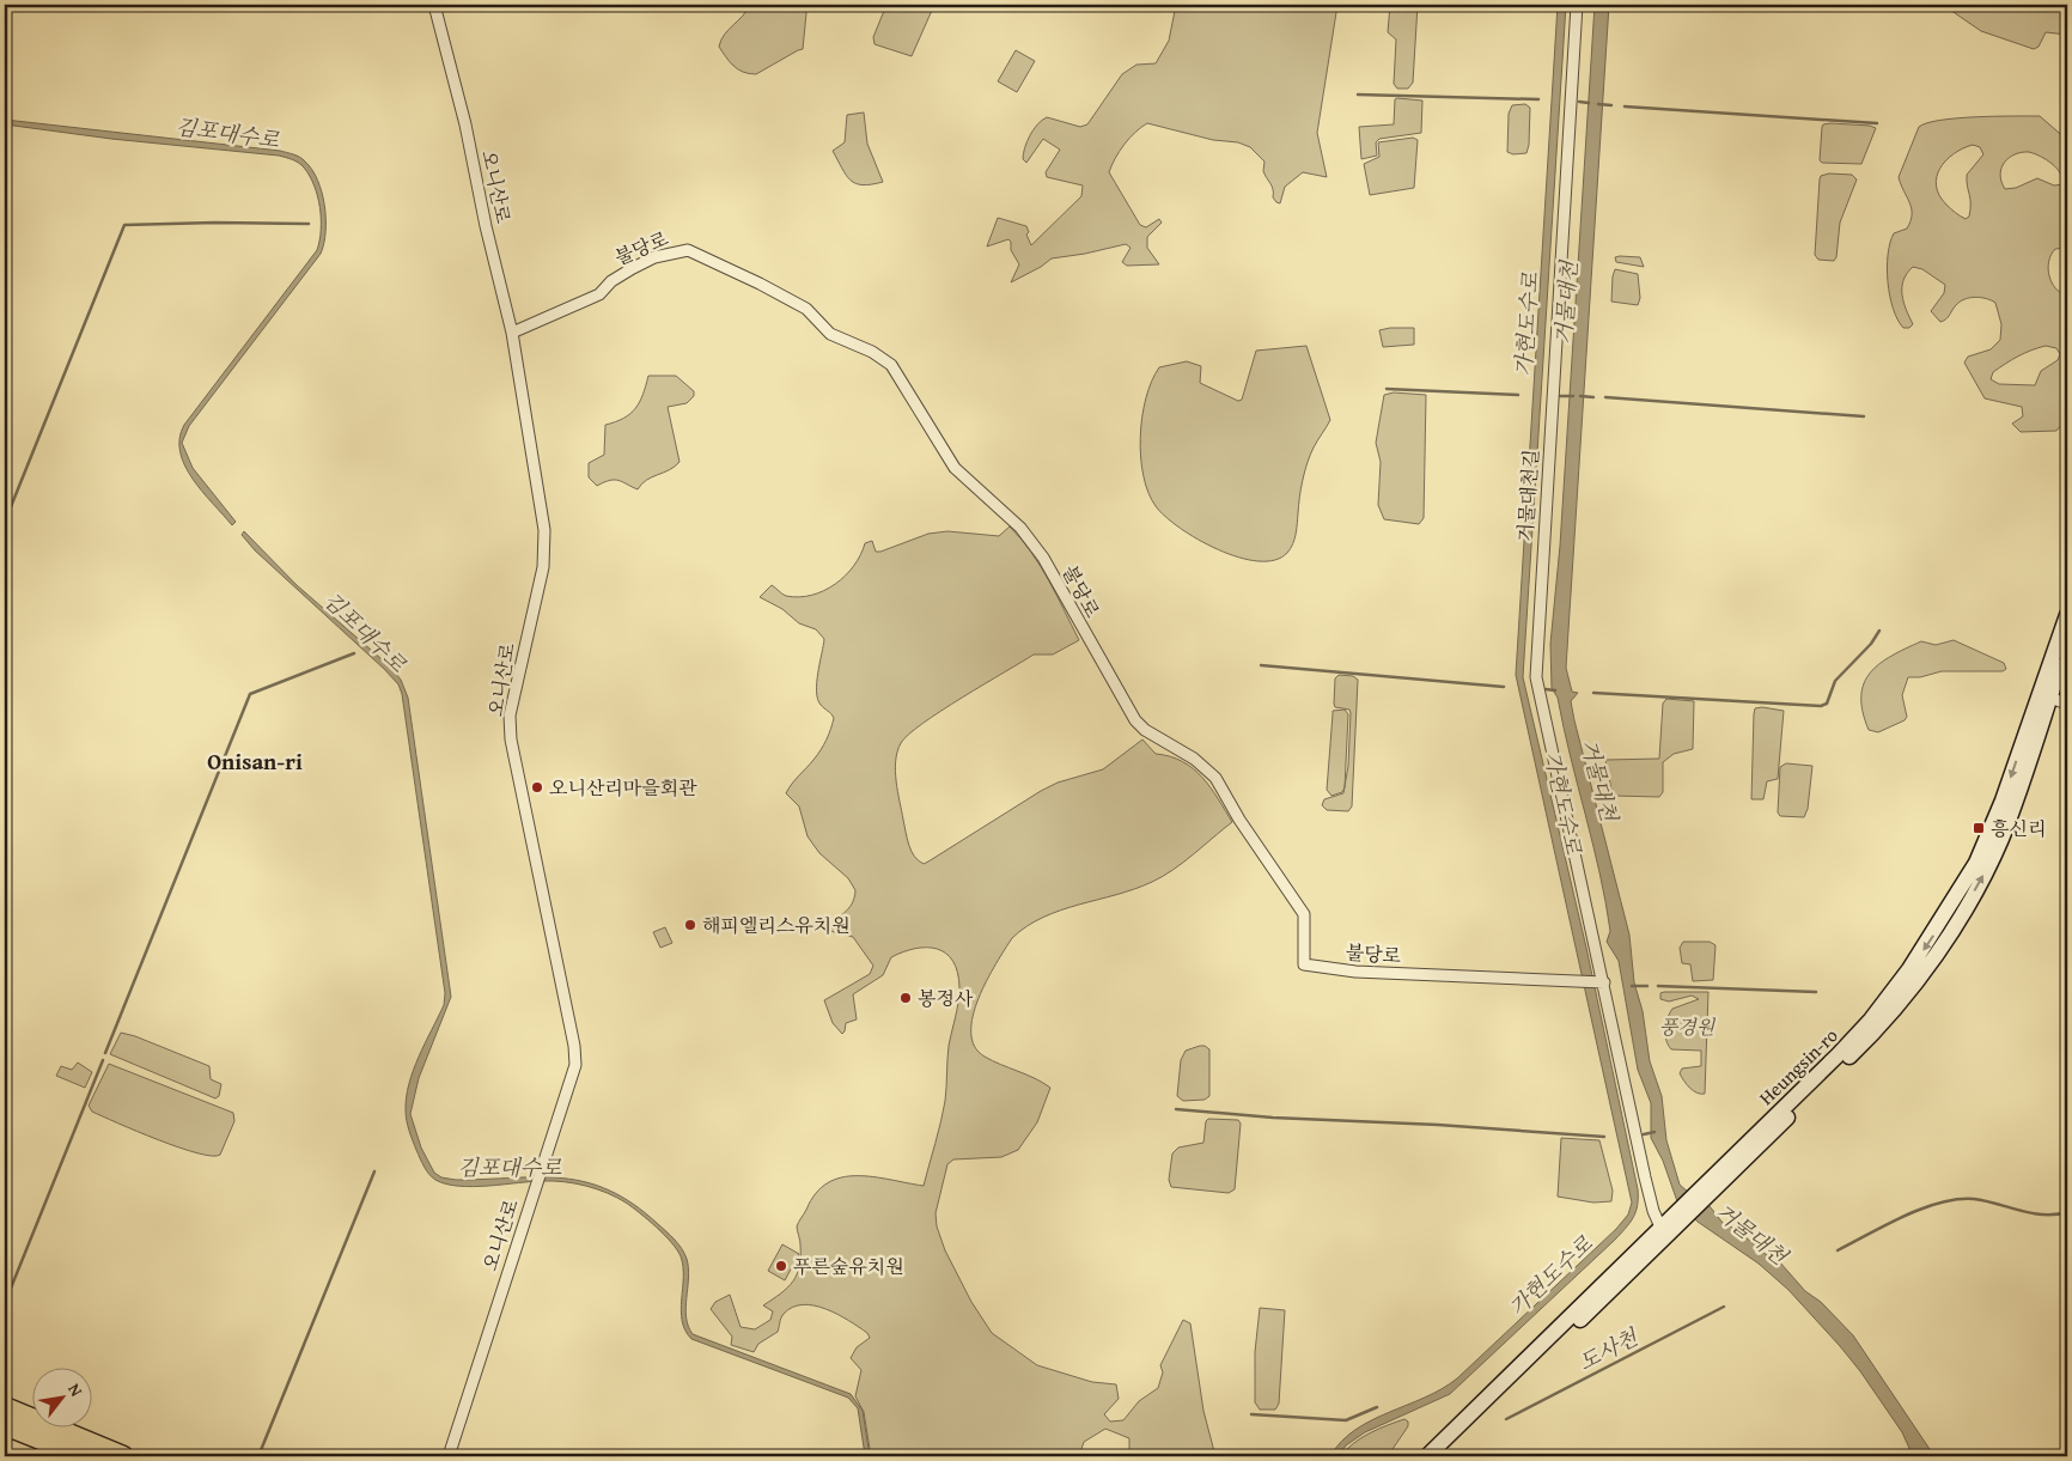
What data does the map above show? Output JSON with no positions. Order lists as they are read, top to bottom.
{
  "streets": {
    "main road": ["Heungsin-ro"],
    "street": ["오니산로", "불당로", "거물대천길"]
  },
  "crossings": [
    ["오니산로", "불당로"],
    ["불당로", "거물대천길"]
  ],
  "districts": ["Onisan-ri"],
  "water": [
    "김포대수로",
    "거물대천",
    "가현도수로",
    "도사천"
  ],
  "parks": ["풍경원"],
  "places": {
    "other": [
      "오니산리마을회관",
      "해피엘리스유치원",
      "봉정사",
      "푸른숲유치원"
    ],
    "transit": ["흥신리"]
  },
  "north": "top right"
}
